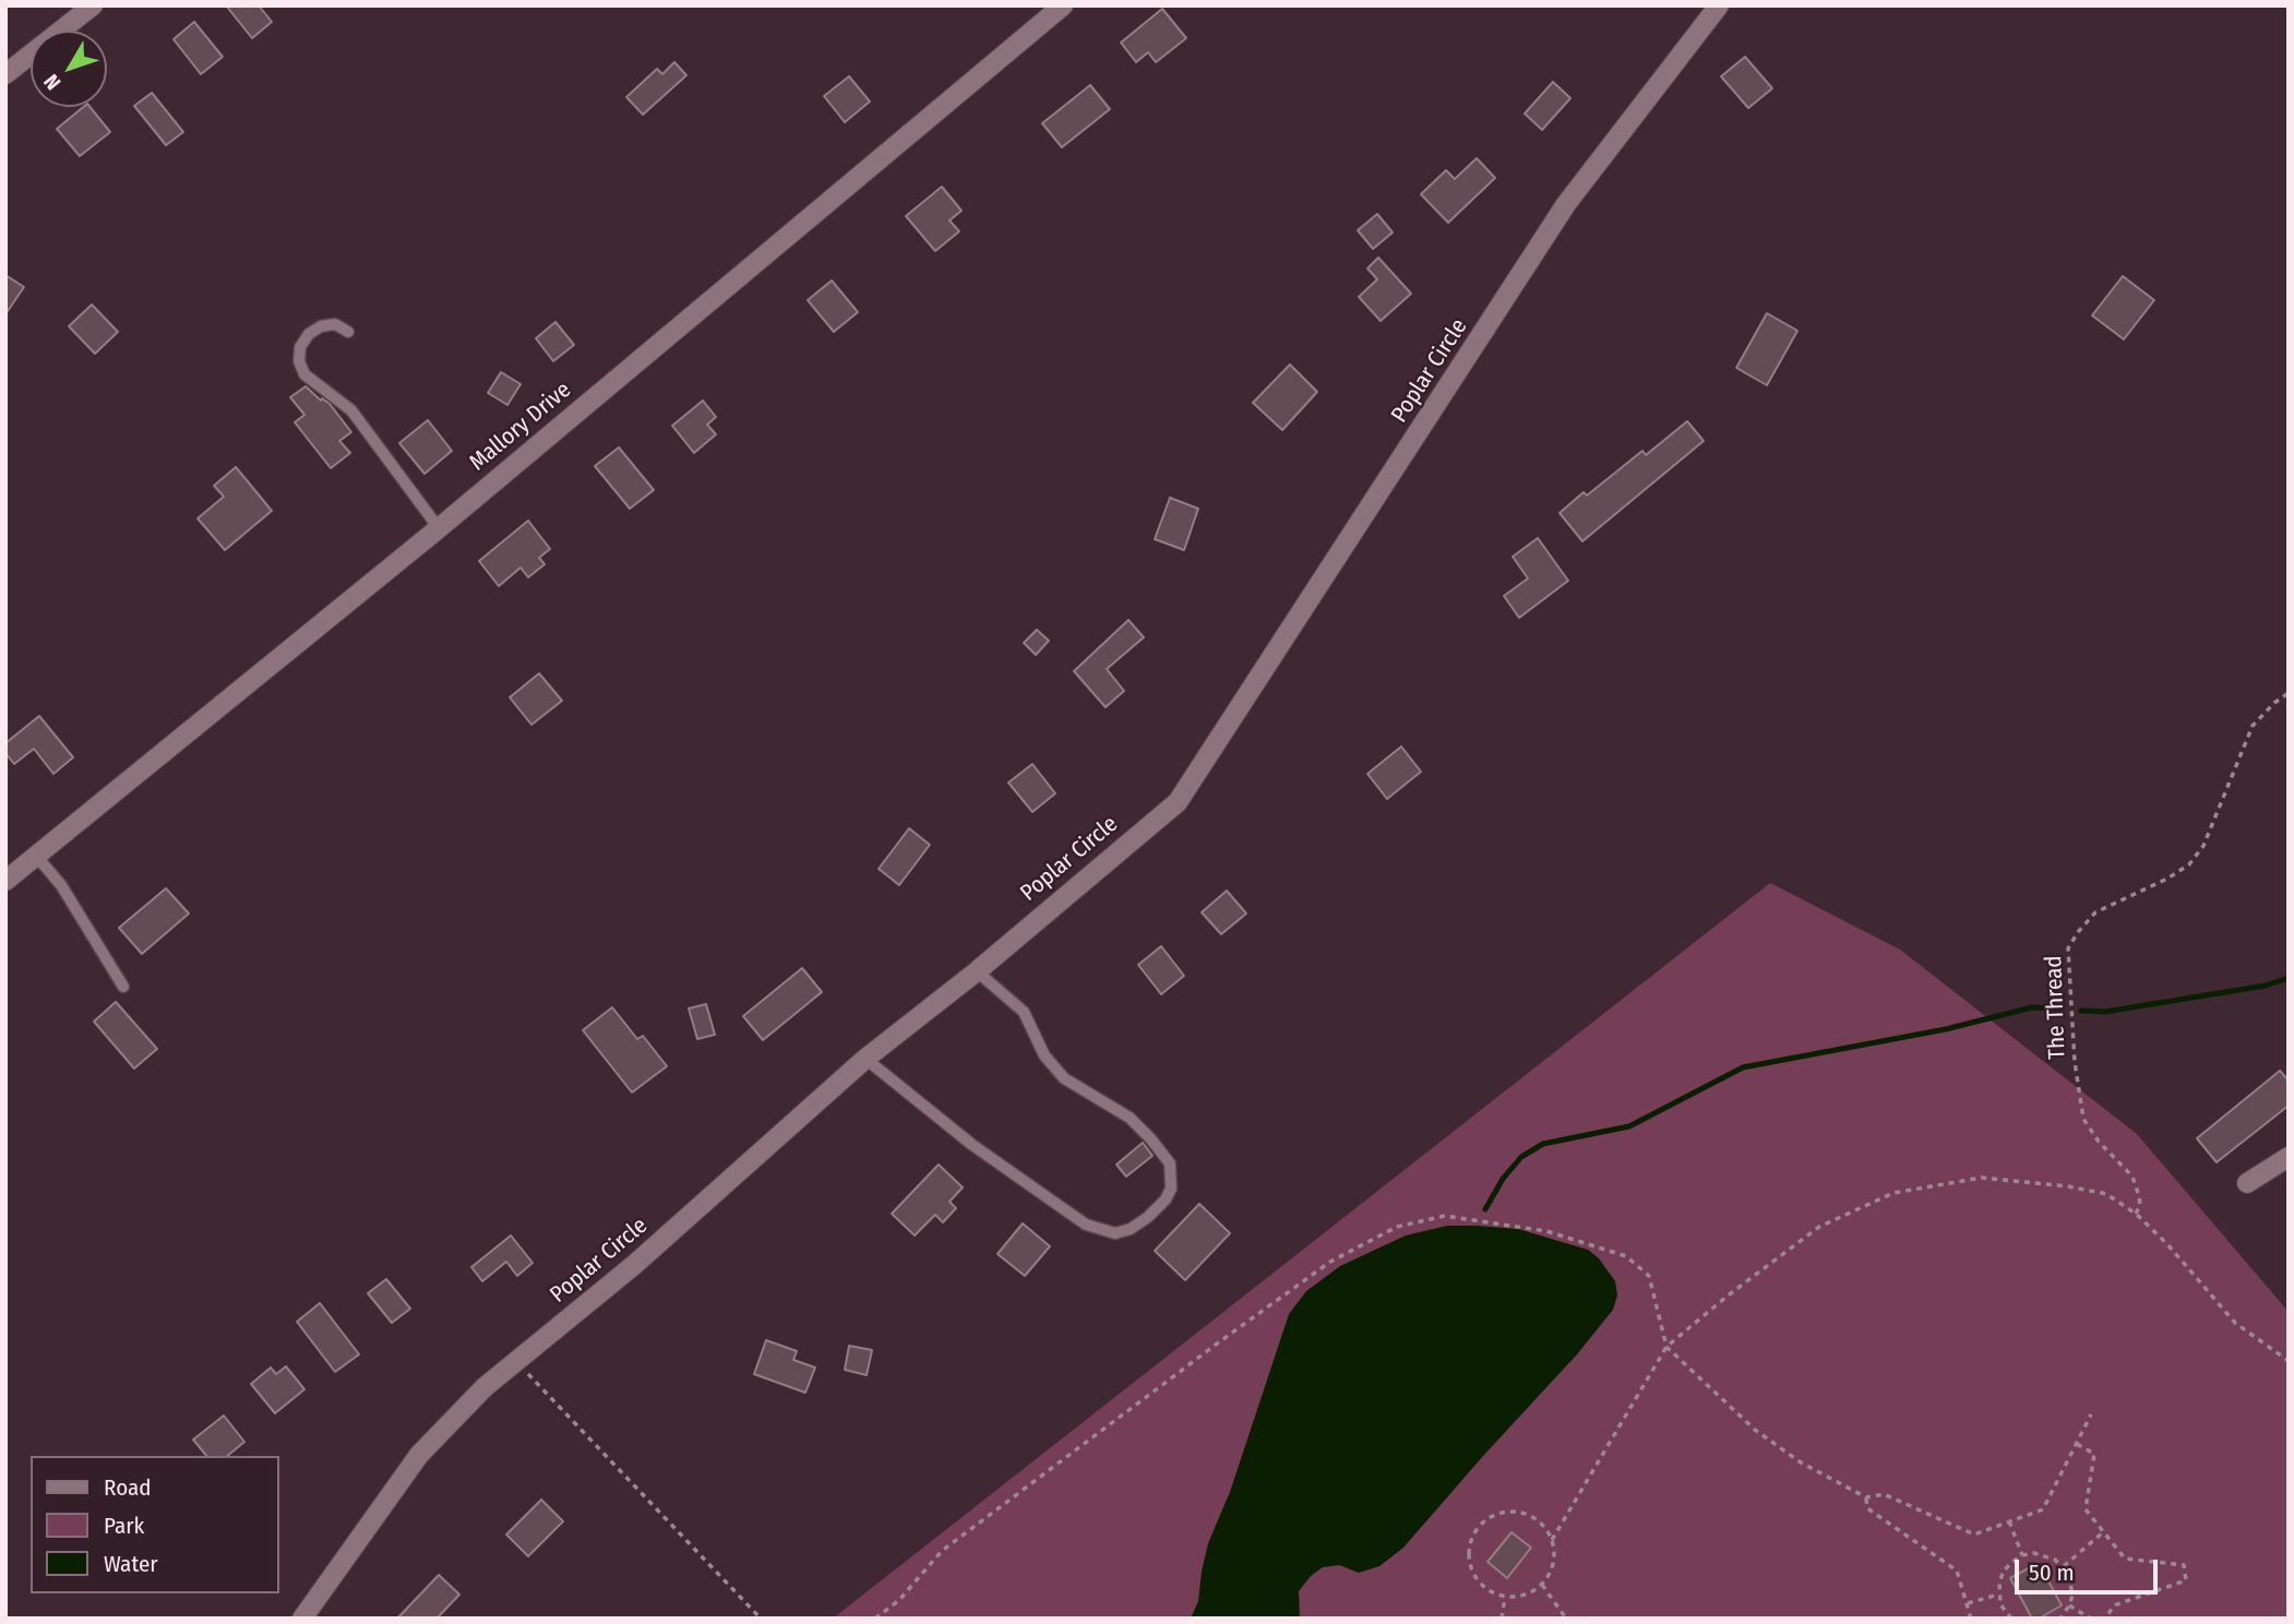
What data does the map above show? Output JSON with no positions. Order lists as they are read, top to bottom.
{
  "streets": {
    "street": ["Poplar Circle", "Mallory Drive"],
    "path": ["The Thread"]
  },
  "legend": ["Road", "Park", "Water"],
  "scale_bar": "50 m",
  "north": "bottom left"
}
